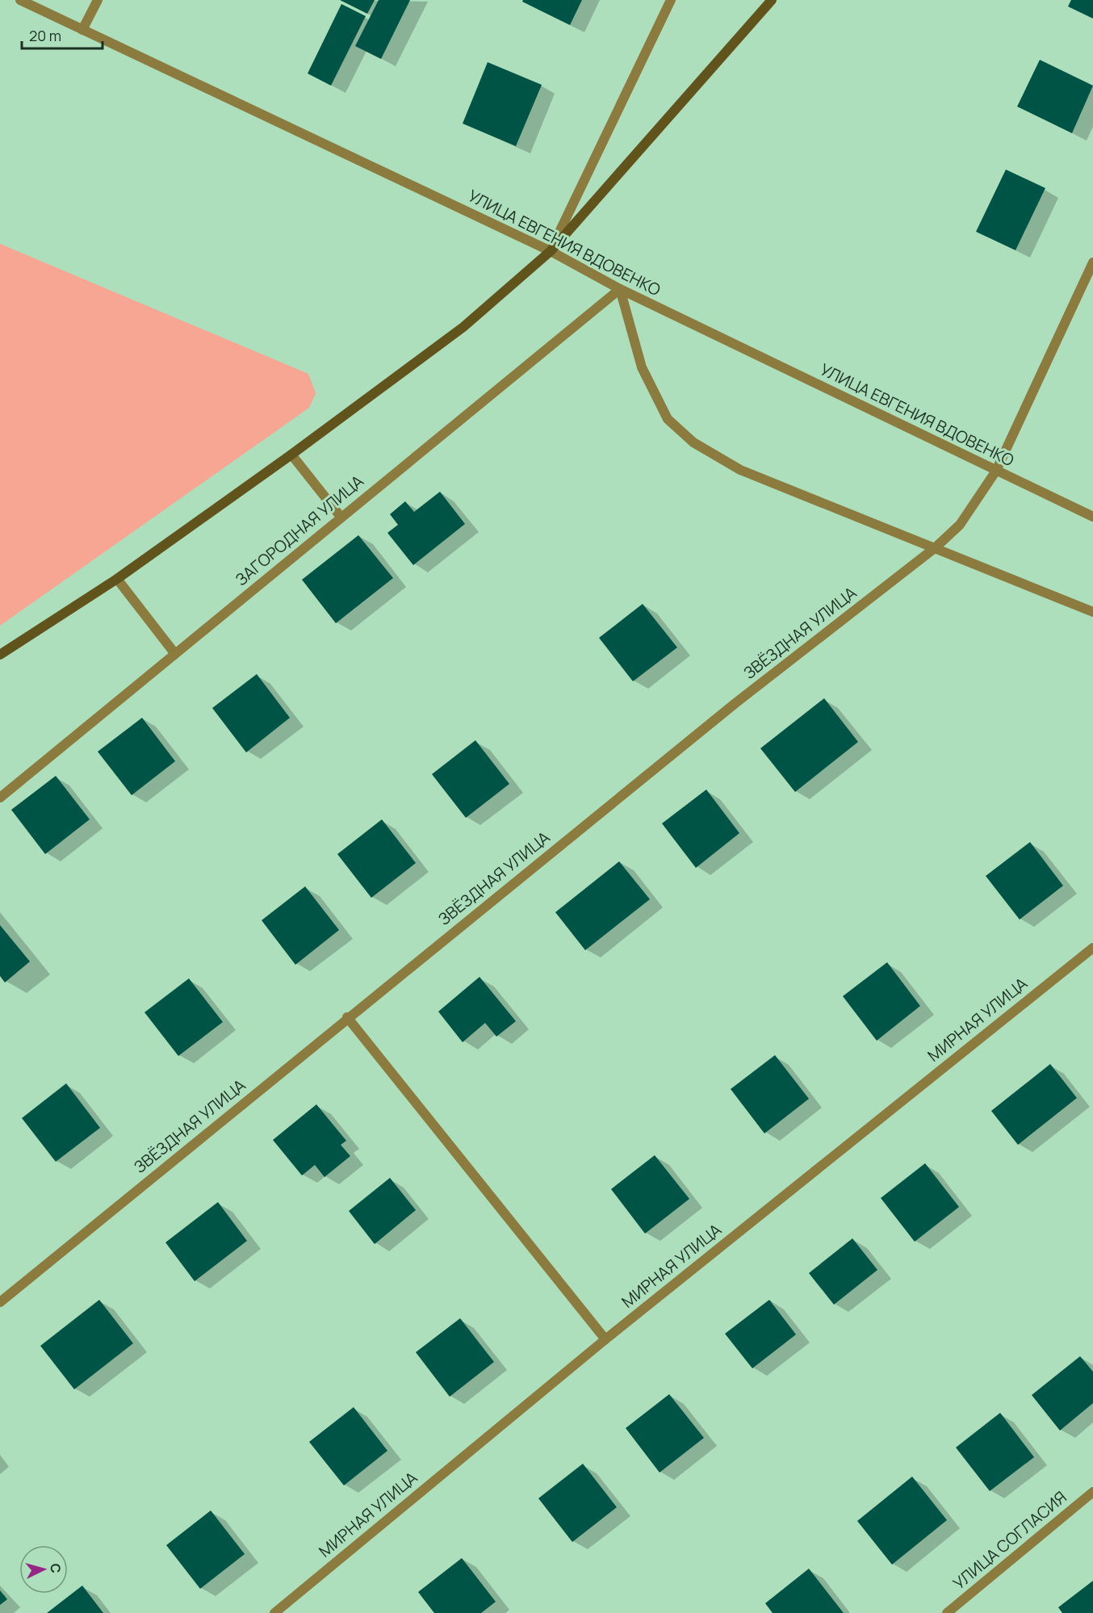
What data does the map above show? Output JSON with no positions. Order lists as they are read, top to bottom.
{
  "streets": {
    "street": [
      "УЛИЦА ЕВГЕНИЯ ВДОВЕНКО",
      "ЗАГОРОДНАЯ УЛИЦА",
      "ЗВЁЗДНАЯ УЛИЦА",
      "МИРНАЯ УЛИЦА",
      "УЛИЦА СОГЛАСИЯ"
    ]
  },
  "crossings": [
    ["УЛИЦА ЕВГЕНИЯ ВДОВЕНКО", "ЗАГОРОДНАЯ УЛИЦА"],
    ["УЛИЦА ЕВГЕНИЯ ВДОВЕНКО", "ЗВЁЗДНАЯ УЛИЦА"]
  ],
  "scale_bar": "20 m",
  "north": "right"
}
